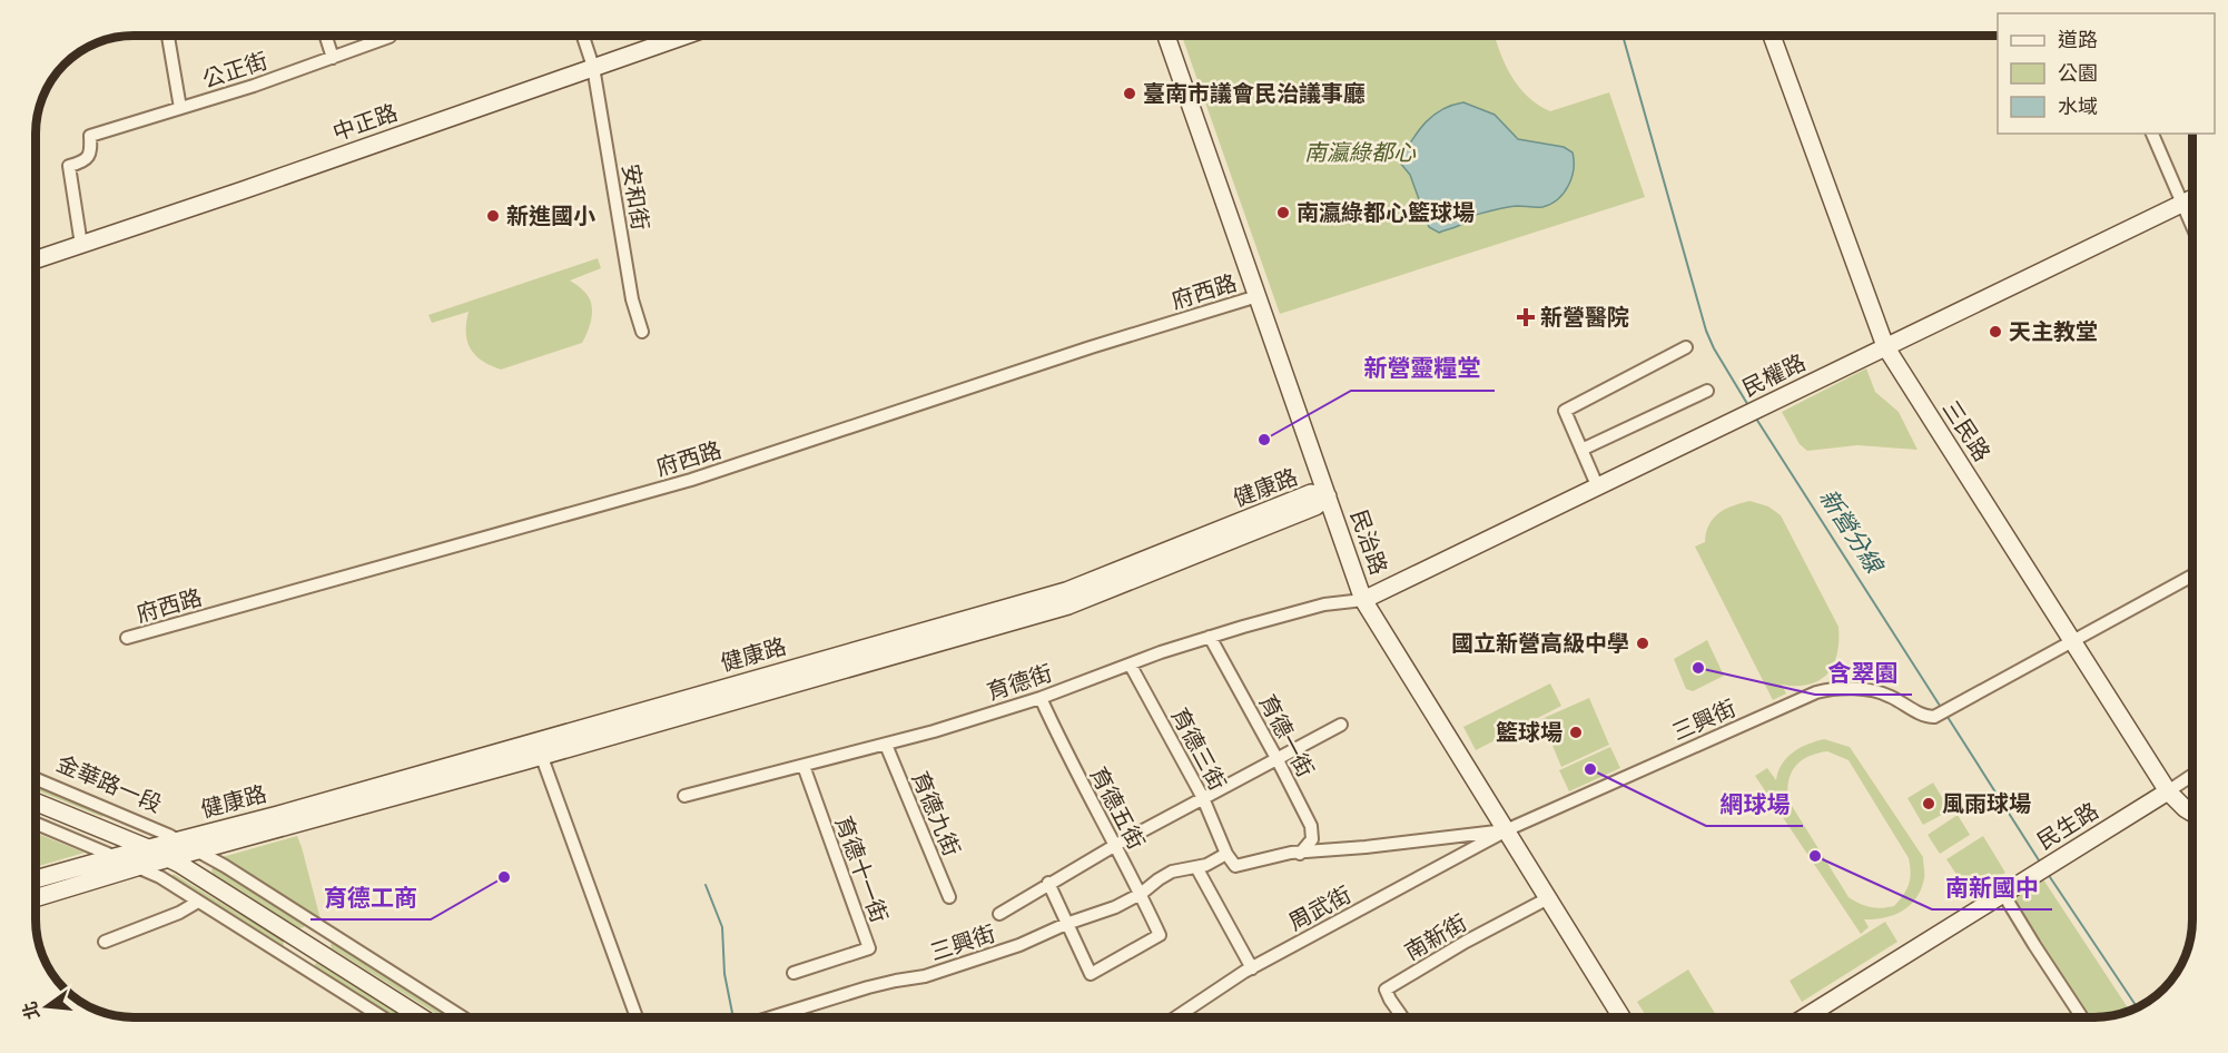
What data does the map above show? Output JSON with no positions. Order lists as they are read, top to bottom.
{
  "streets": {
    "street": [
      "公正街",
      "中正路",
      "安和街",
      "府西路",
      "民權路",
      "三民路",
      "健康路",
      "民治路",
      "育德街",
      "三興街",
      "育德一街",
      "育德三街",
      "金華路一段",
      "育德五街",
      "育德九街",
      "民生路",
      "育德十一街",
      "周武街",
      "南新街"
    ]
  },
  "crossings": [
    ["公正街", "中正路"],
    ["中正路", "安和街"],
    ["府西路", "民治路"],
    ["民權路", "三民路"],
    ["民權路", "民治路"],
    ["民權路", "育德街"],
    ["三民路", "三興街"],
    ["三民路", "民生路"],
    ["健康路", "民治路"],
    ["健康路", "金華路一段"],
    ["民治路", "育德街"],
    ["民治路", "三興街"],
    ["民治路", "周武街"],
    ["民治路", "南新街"],
    ["育德街", "育德一街"],
    ["育德街", "育德三街"],
    ["育德街", "育德五街"],
    ["育德街", "育德九街"],
    ["育德街", "育德十一街"],
    ["三興街", "育德一街"],
    ["三興街", "育德三街"],
    ["三興街", "育德五街"],
    ["三興街", "周武街"]
  ],
  "water": ["新營分線"],
  "parks": ["南瀛綠都心"],
  "places": {
    "other": [
      "臺南市議會民治議事廳",
      "南瀛綠都心籃球場",
      "新進國小",
      "天主教堂",
      "新營靈糧堂",
      "國立新營高級中學",
      "含翠園",
      "籃球場",
      "網球場",
      "風雨球場",
      "南新國中",
      "育德工商"
    ],
    "health": ["新營醫院"]
  },
  "legend": ["道路", "公園", "水域"],
  "north": "left"
}
